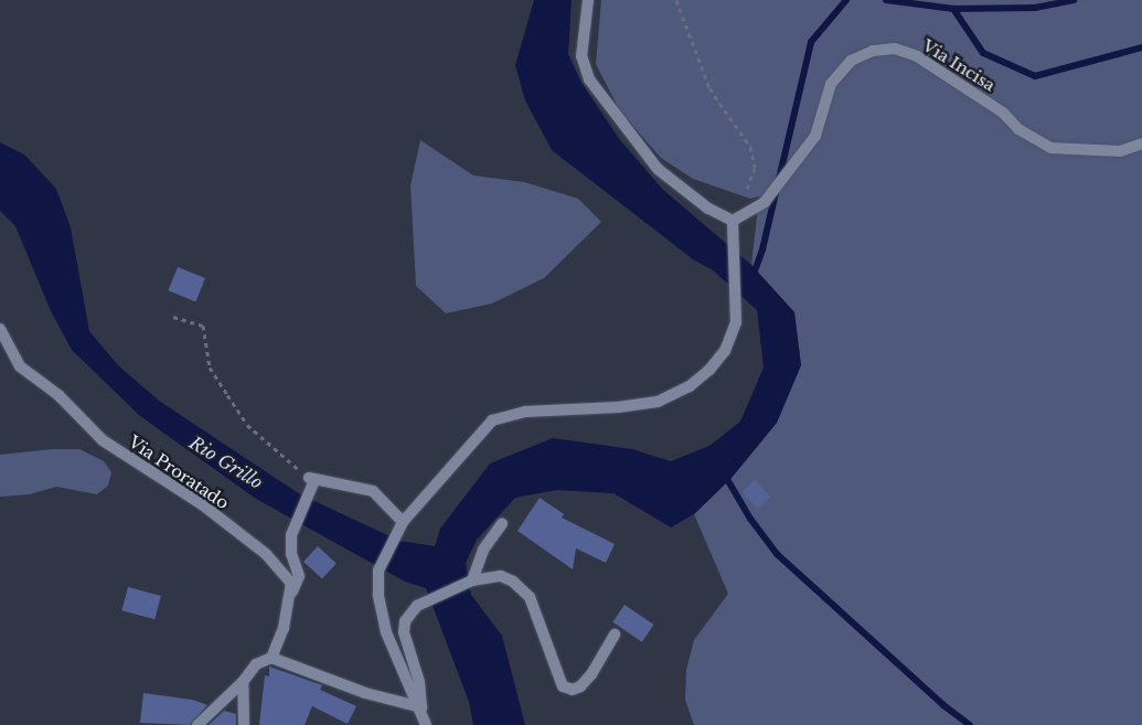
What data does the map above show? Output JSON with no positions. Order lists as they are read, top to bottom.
{
  "streets": {
    "street": ["Via Incisa", "Via Proratado"]
  },
  "water": ["Rio Grillo"]
}
